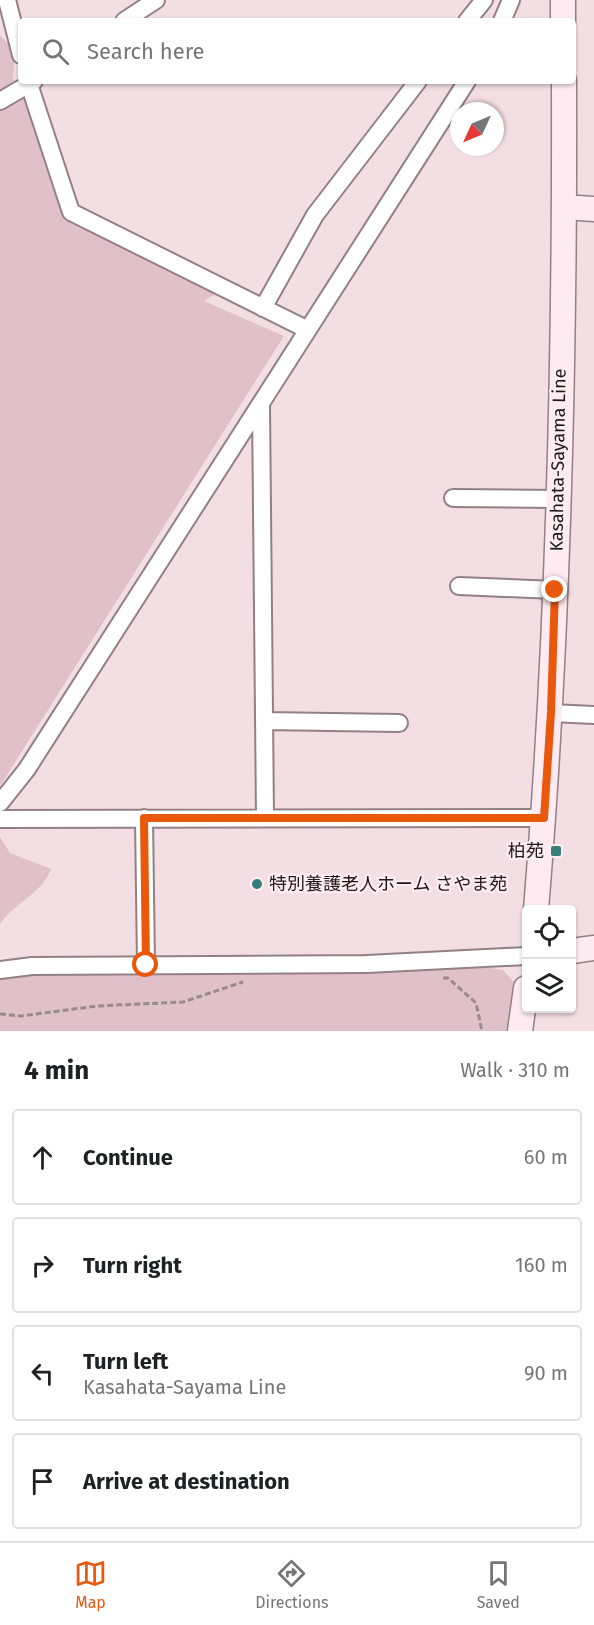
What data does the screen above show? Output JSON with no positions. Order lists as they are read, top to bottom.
{
  "streets": {
    "main road": ["Kasahata-Sayama Line"]
  },
  "places": {
    "transit": ["柏苑"],
    "other": ["特別養護老人ホーム さやま苑"]
  },
  "north": "bottom left",
  "page": {
    "search": "Search here",
    "heading": ["4 min", "Walk · 310 m"],
    "list": [
      ["Continue", "60 m"],
      ["Turn right", "160 m"],
      ["Turn left", "Kasahata-Sayama Line", "90 m"],
      "Arrive at destination"
    ],
    "nav": ["Map", "Directions", "Saved"]
  }
}
